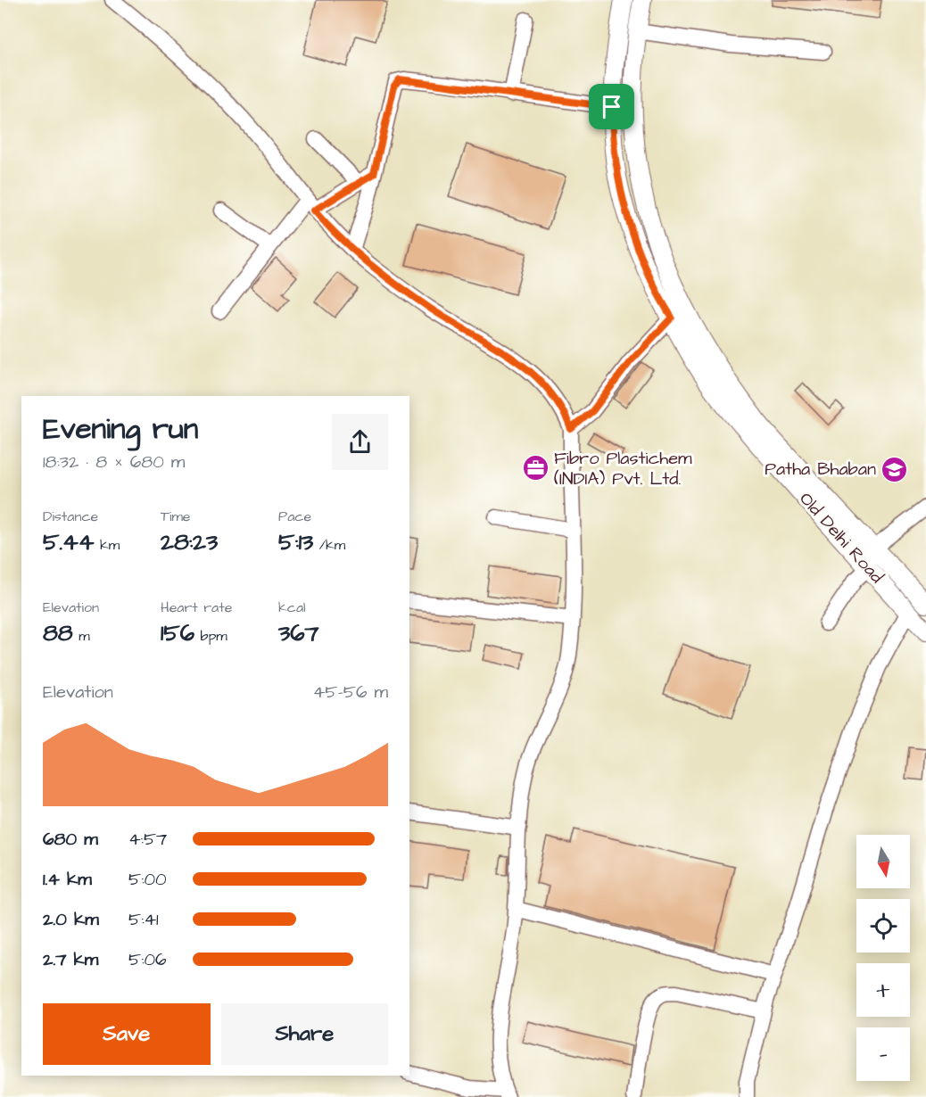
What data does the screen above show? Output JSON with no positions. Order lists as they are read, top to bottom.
{
  "streets": {
    "main road": ["Old Delhi Road"]
  },
  "places": {
    "office": ["Fibro Plastichem (INDIA) Pvt. Ltd."],
    "school or university": ["Patha Bhaban"]
  },
  "north": "bottom",
  "page": {
    "heading": ["Evening run", "18:32 · 8 × 680 m"],
    "stats": [
      ["Distance", "5.44 km"],
      ["Time", "28:23"],
      ["Pace", "5:13 /km"],
      ["Elevation", "88 m"],
      ["Heart rate", "156 bpm"],
      ["kcal", "367"]
    ],
    "chart": ["Elevation", "45–56 m"],
    "list": [
      {
        "name": "680 m",
        "note": "4:57"
      },
      {
        "name": "1.4 km",
        "note": "5:00"
      },
      {
        "name": "2.0 km",
        "note": "5:41"
      },
      {
        "name": "2.7 km",
        "note": "5:06"
      }
    ],
    "map_buttons": ["+", "−"],
    "buttons": ["Save", "Share"]
  }
}
